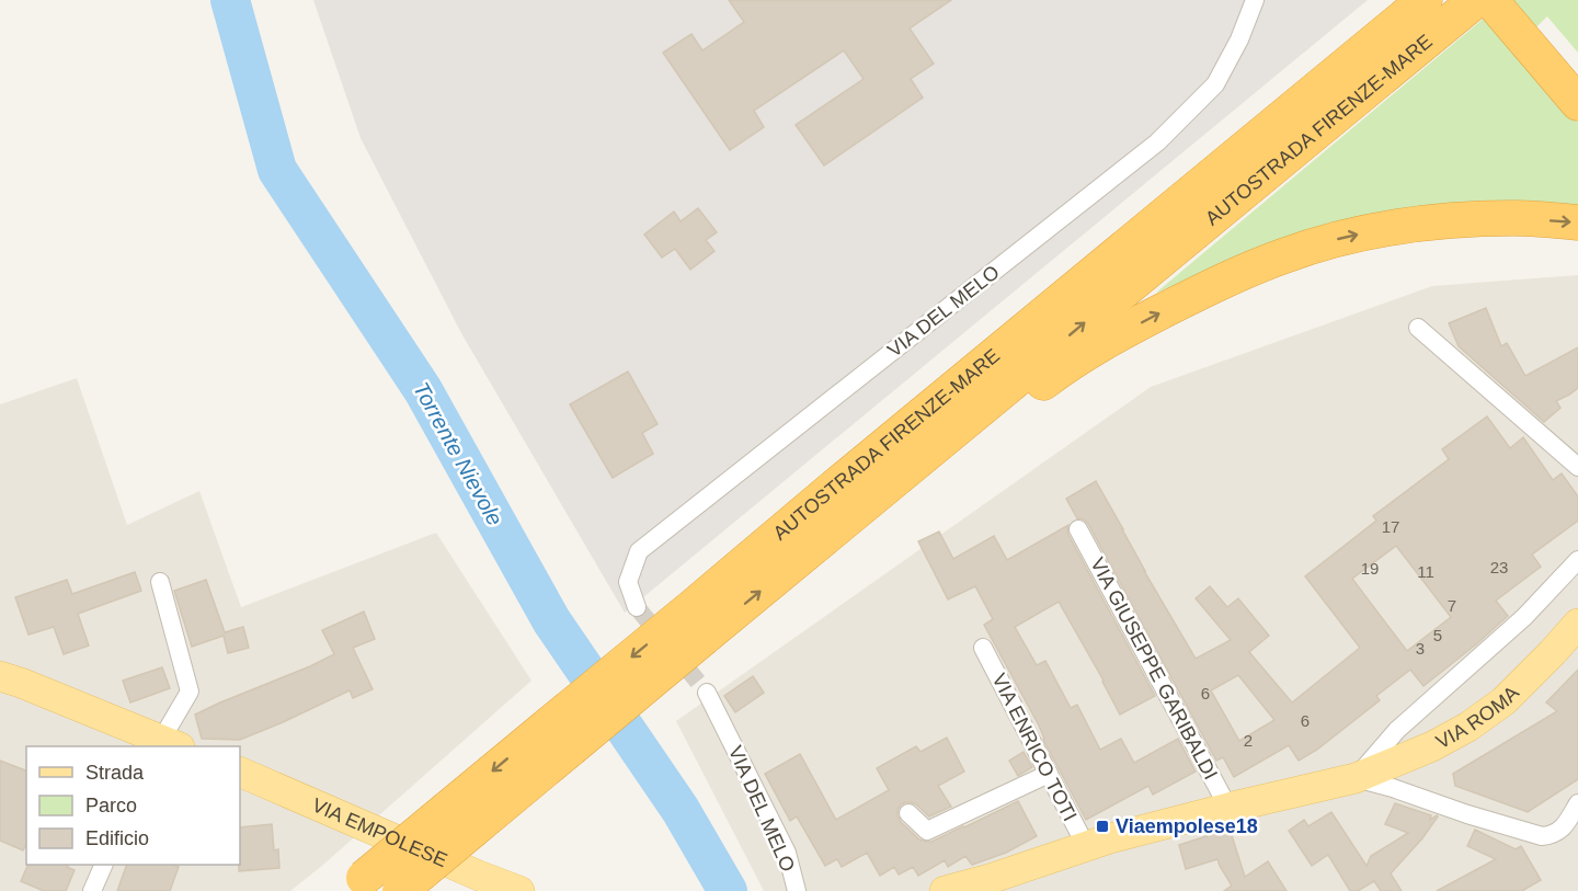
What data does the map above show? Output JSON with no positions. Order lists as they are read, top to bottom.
{
  "streets": {
    "highway": ["AUTOSTRADA FIRENZE-MARE"],
    "main road": ["VIA ROMA", "VIA EMPOLESE"],
    "street": ["VIA DEL MELO", "VIA GIUSEPPE GARIBALDI", "VIA ENRICO TOTI"]
  },
  "water": ["Torrente Nievole"],
  "places": {
    "transit": ["Viaempolese18"]
  },
  "house_numbers": [
    "17",
    "23",
    "19",
    "11",
    "7",
    "5",
    "3",
    "6",
    "6",
    "2"
  ],
  "legend": ["Strada", "Parco", "Edificio"]
}
